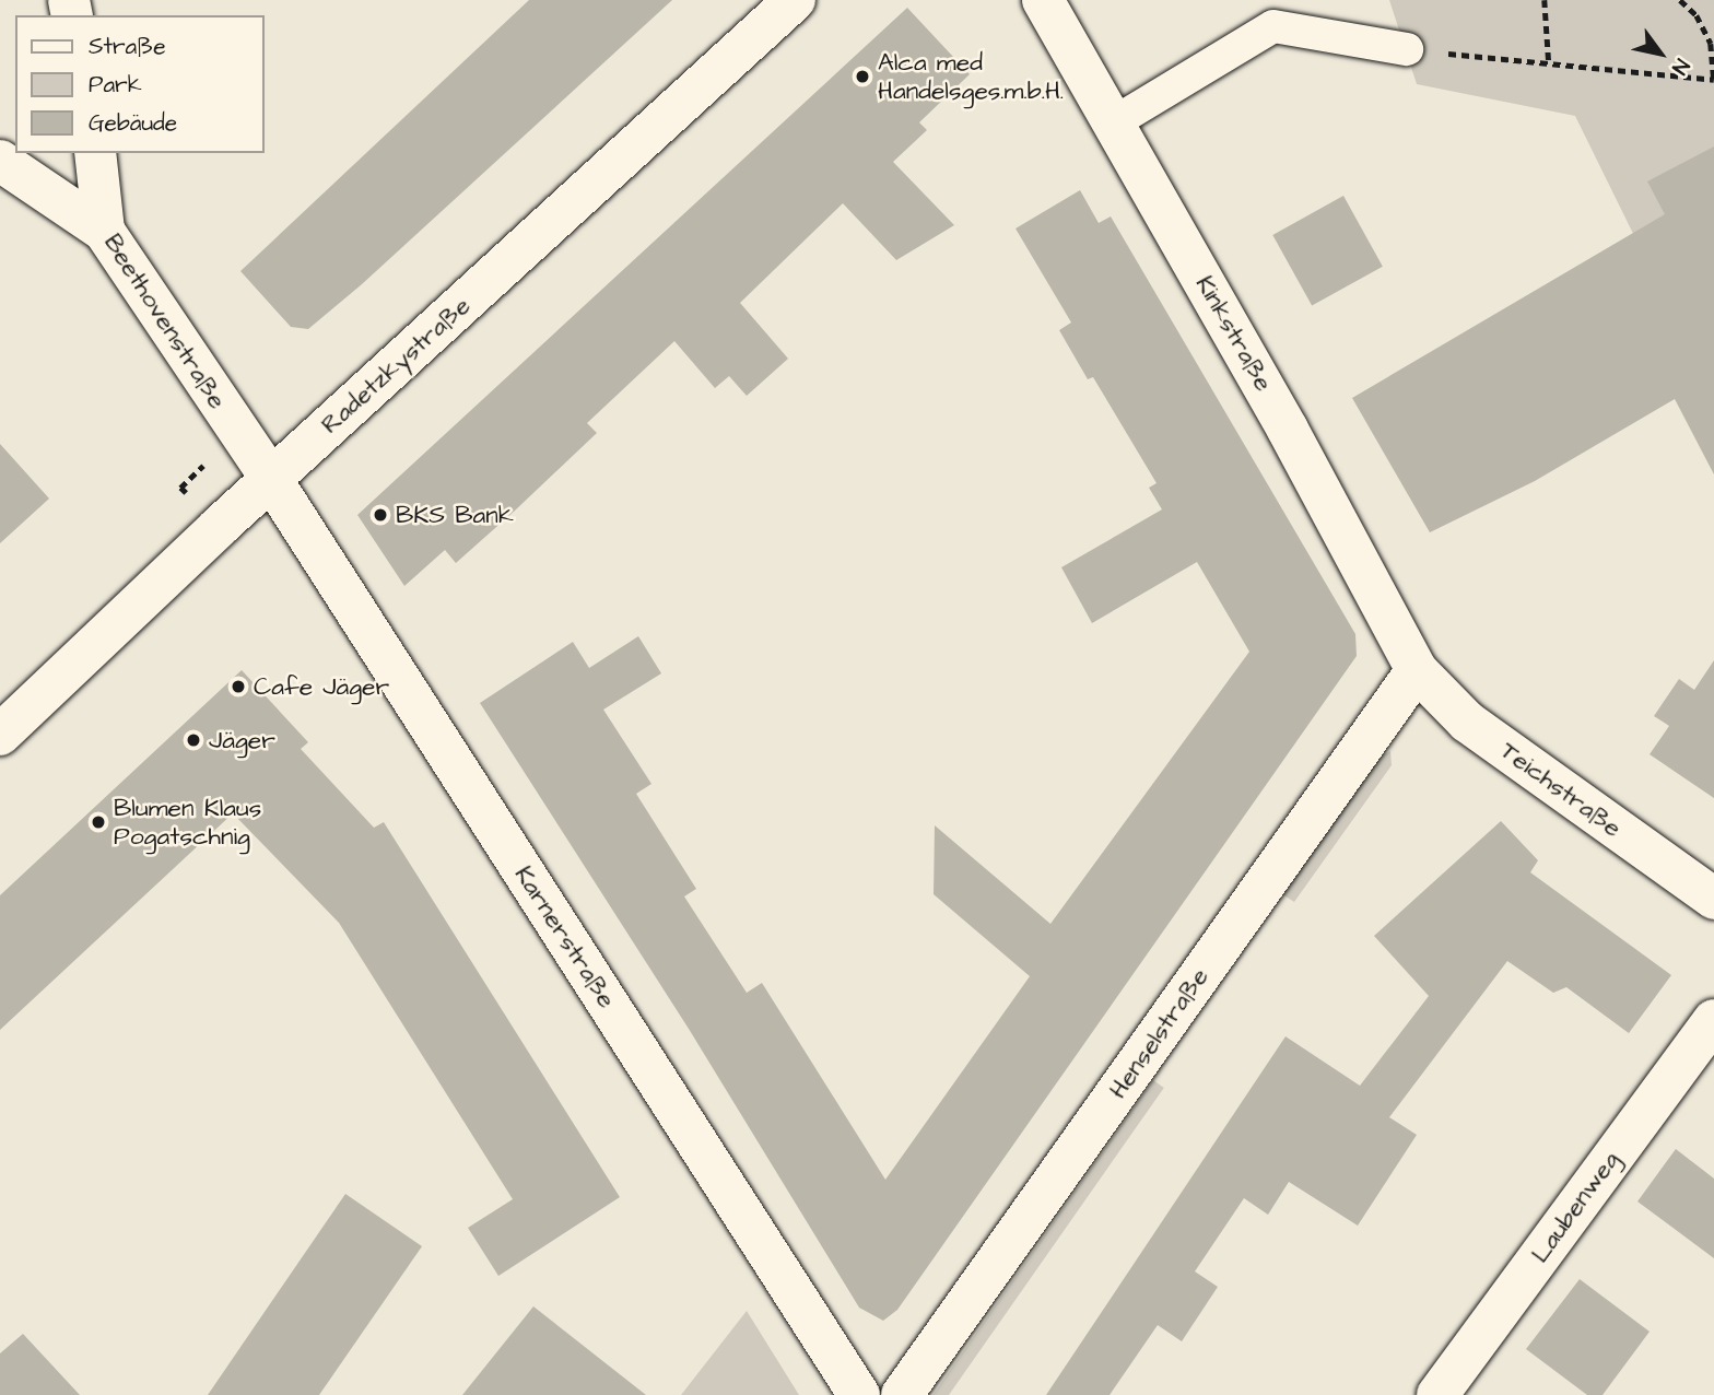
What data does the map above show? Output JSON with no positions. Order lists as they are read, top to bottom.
{
  "streets": {
    "street": [
      "Beethovenstraße",
      "Kinkstraße",
      "Radetzkystraße",
      "Teichstraße",
      "Karnerstraße",
      "Henselstraße",
      "Laubenweg"
    ]
  },
  "crossings": [
    ["Beethovenstraße", "Radetzkystraße"],
    ["Beethovenstraße", "Karnerstraße"],
    ["Kinkstraße", "Teichstraße"],
    ["Kinkstraße", "Henselstraße"],
    ["Radetzkystraße", "Karnerstraße"],
    ["Teichstraße", "Henselstraße"]
  ],
  "places": [
    "Alca med Handelsges.m.b.H.",
    "BKS Bank",
    "Cafe Jäger",
    "Jäger",
    "Blumen Klaus Pogatschnig"
  ],
  "legend": ["Straße", "Park", "Gebäude"],
  "north": "bottom right"
}
